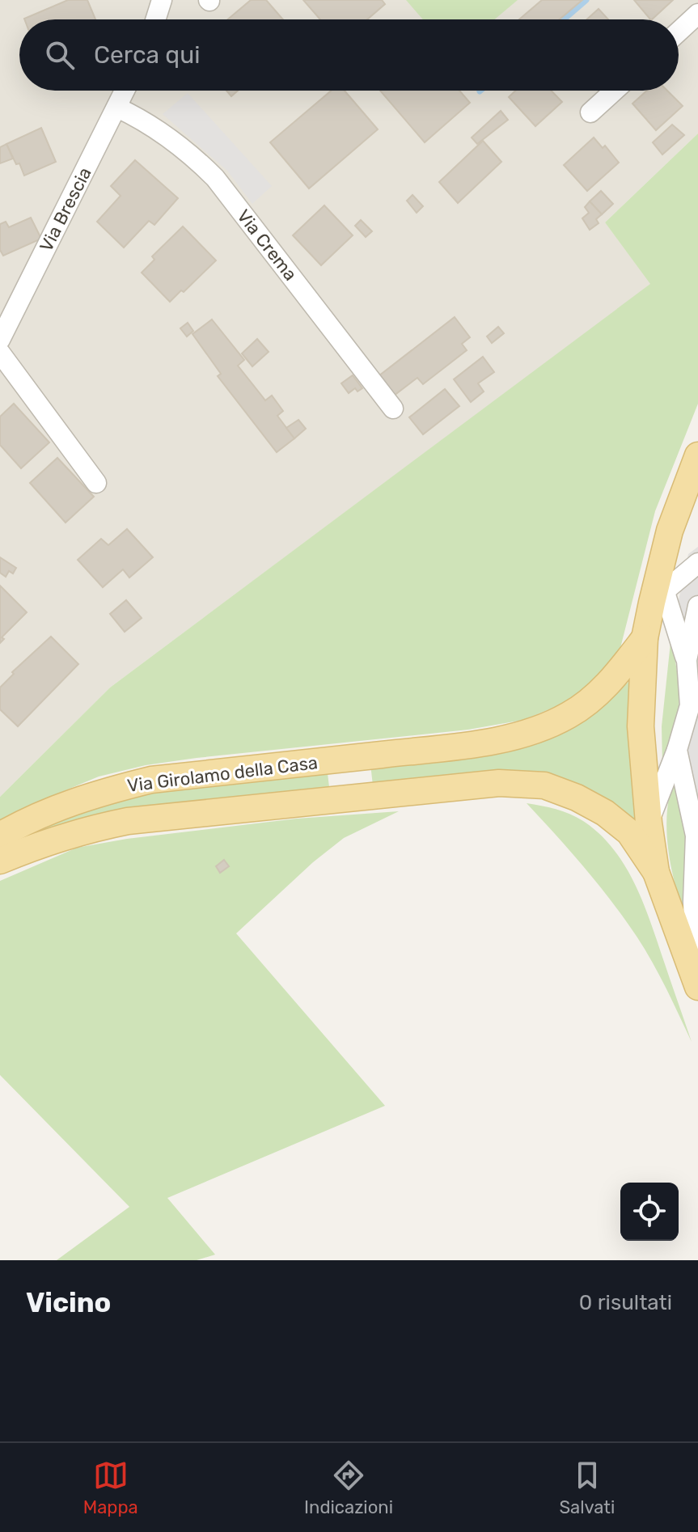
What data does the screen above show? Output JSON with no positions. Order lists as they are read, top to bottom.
{
  "streets": {
    "main road": ["Via Girolamo della Casa"],
    "street": ["Via Brescia", "Via Crema"]
  },
  "crossings": [
    ["Via Brescia", "Via Crema"]
  ],
  "page": {
    "search": "Cerca qui",
    "heading": ["Vicino", "0 risultati"],
    "nav": ["Mappa", "Indicazioni", "Salvati"]
  }
}
